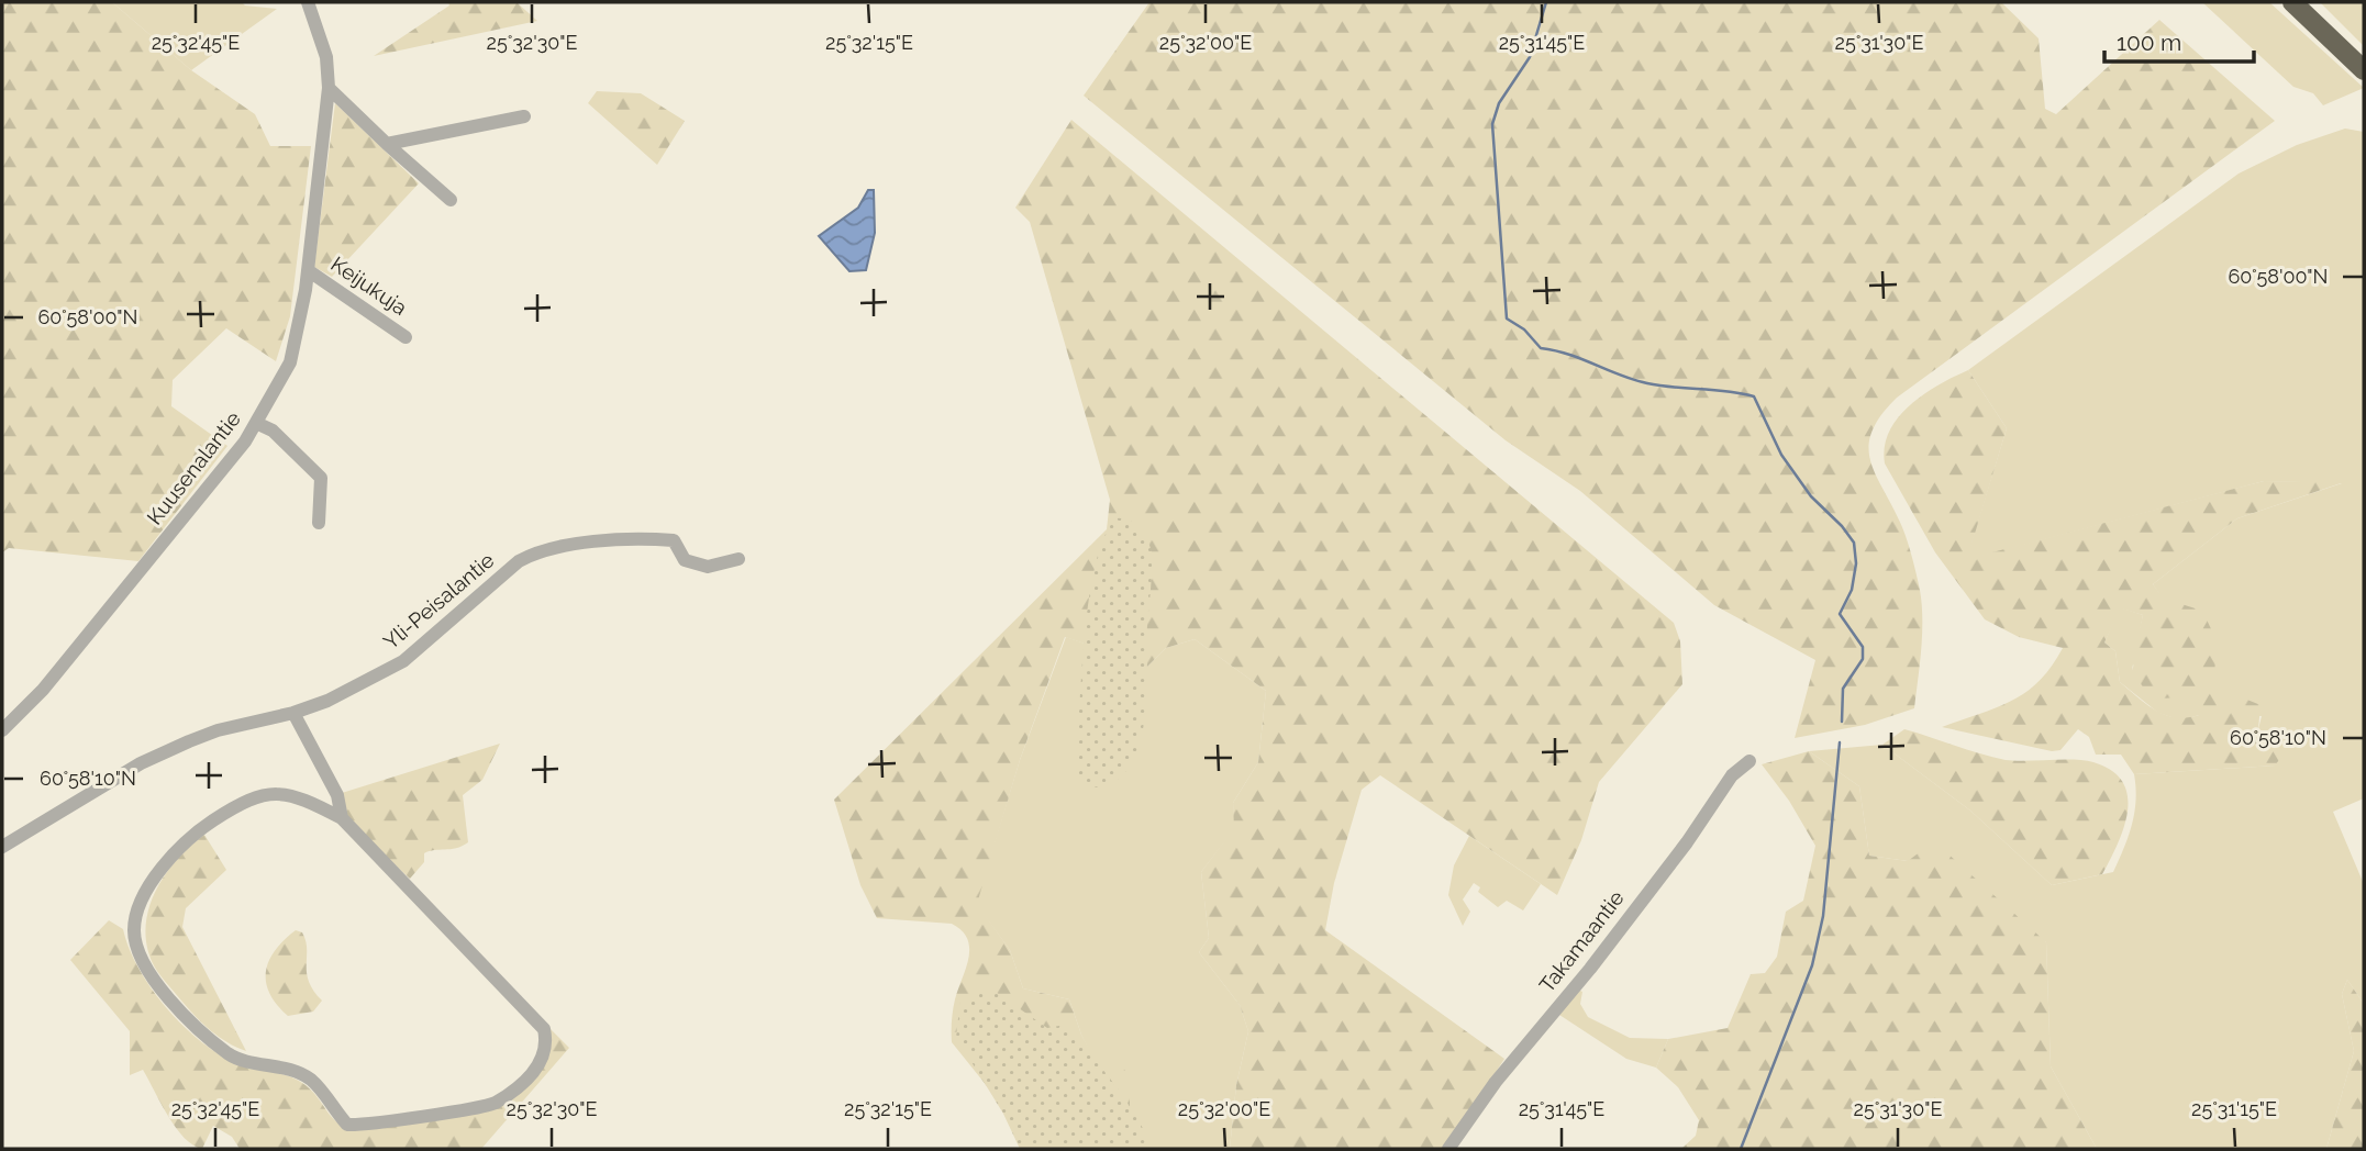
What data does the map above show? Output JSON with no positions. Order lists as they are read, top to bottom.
{
  "streets": {
    "street": [
      "Keijukuja",
      "Kuusenalantie",
      "Yli-Peisalantie",
      "Takamaantie"
    ]
  },
  "crossings": [
    ["Keijukuja", "Kuusenalantie"]
  ],
  "scale_bar": "100 m",
  "coordinates": [
    "25°32'45\"E",
    "25°32'30\"E",
    "25°32'15\"E",
    "25°32'00\"E",
    "25°31'45\"E",
    "25°31'30\"E",
    "60°58'00\"N",
    "60°58'10\"N",
    "25°31'15\"E"
  ]
}
